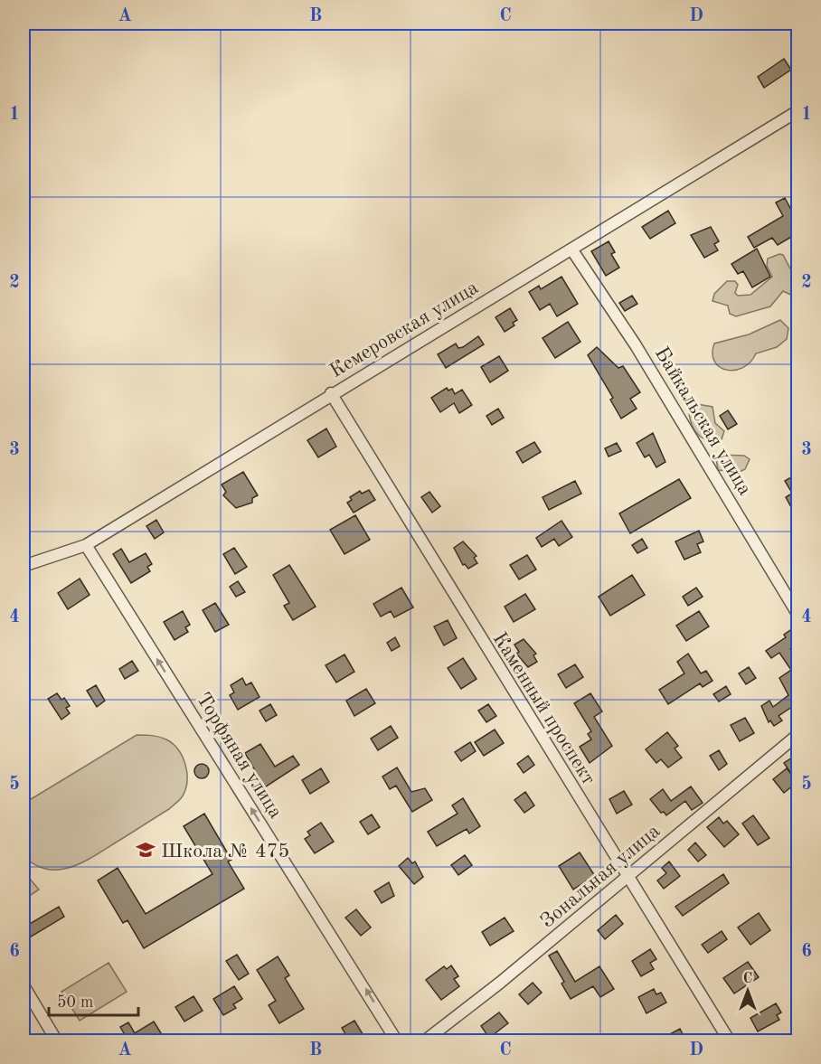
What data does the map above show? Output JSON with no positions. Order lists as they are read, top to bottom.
{
  "streets": {
    "street": [
      "Кемеровская улица",
      "Байкальская улица",
      "Каменный проспект",
      "Торфяная улица",
      "Зональная улица"
    ]
  },
  "crossings": [
    ["Кемеровская улица", "Байкальская улица"],
    ["Кемеровская улица", "Каменный проспект"],
    ["Кемеровская улица", "Торфяная улица"],
    ["Каменный проспект", "Зональная улица"]
  ],
  "one_way": ["Торфяная улица"],
  "places": {
    "school or university": ["Школа № 475"]
  },
  "scale_bar": "50 m",
  "north": "top",
  "grid": {
    "columns": [
      "A",
      "B",
      "C",
      "D"
    ],
    "rows": [
      "1",
      "2",
      "3",
      "4",
      "5",
      "6"
    ]
  }
}
